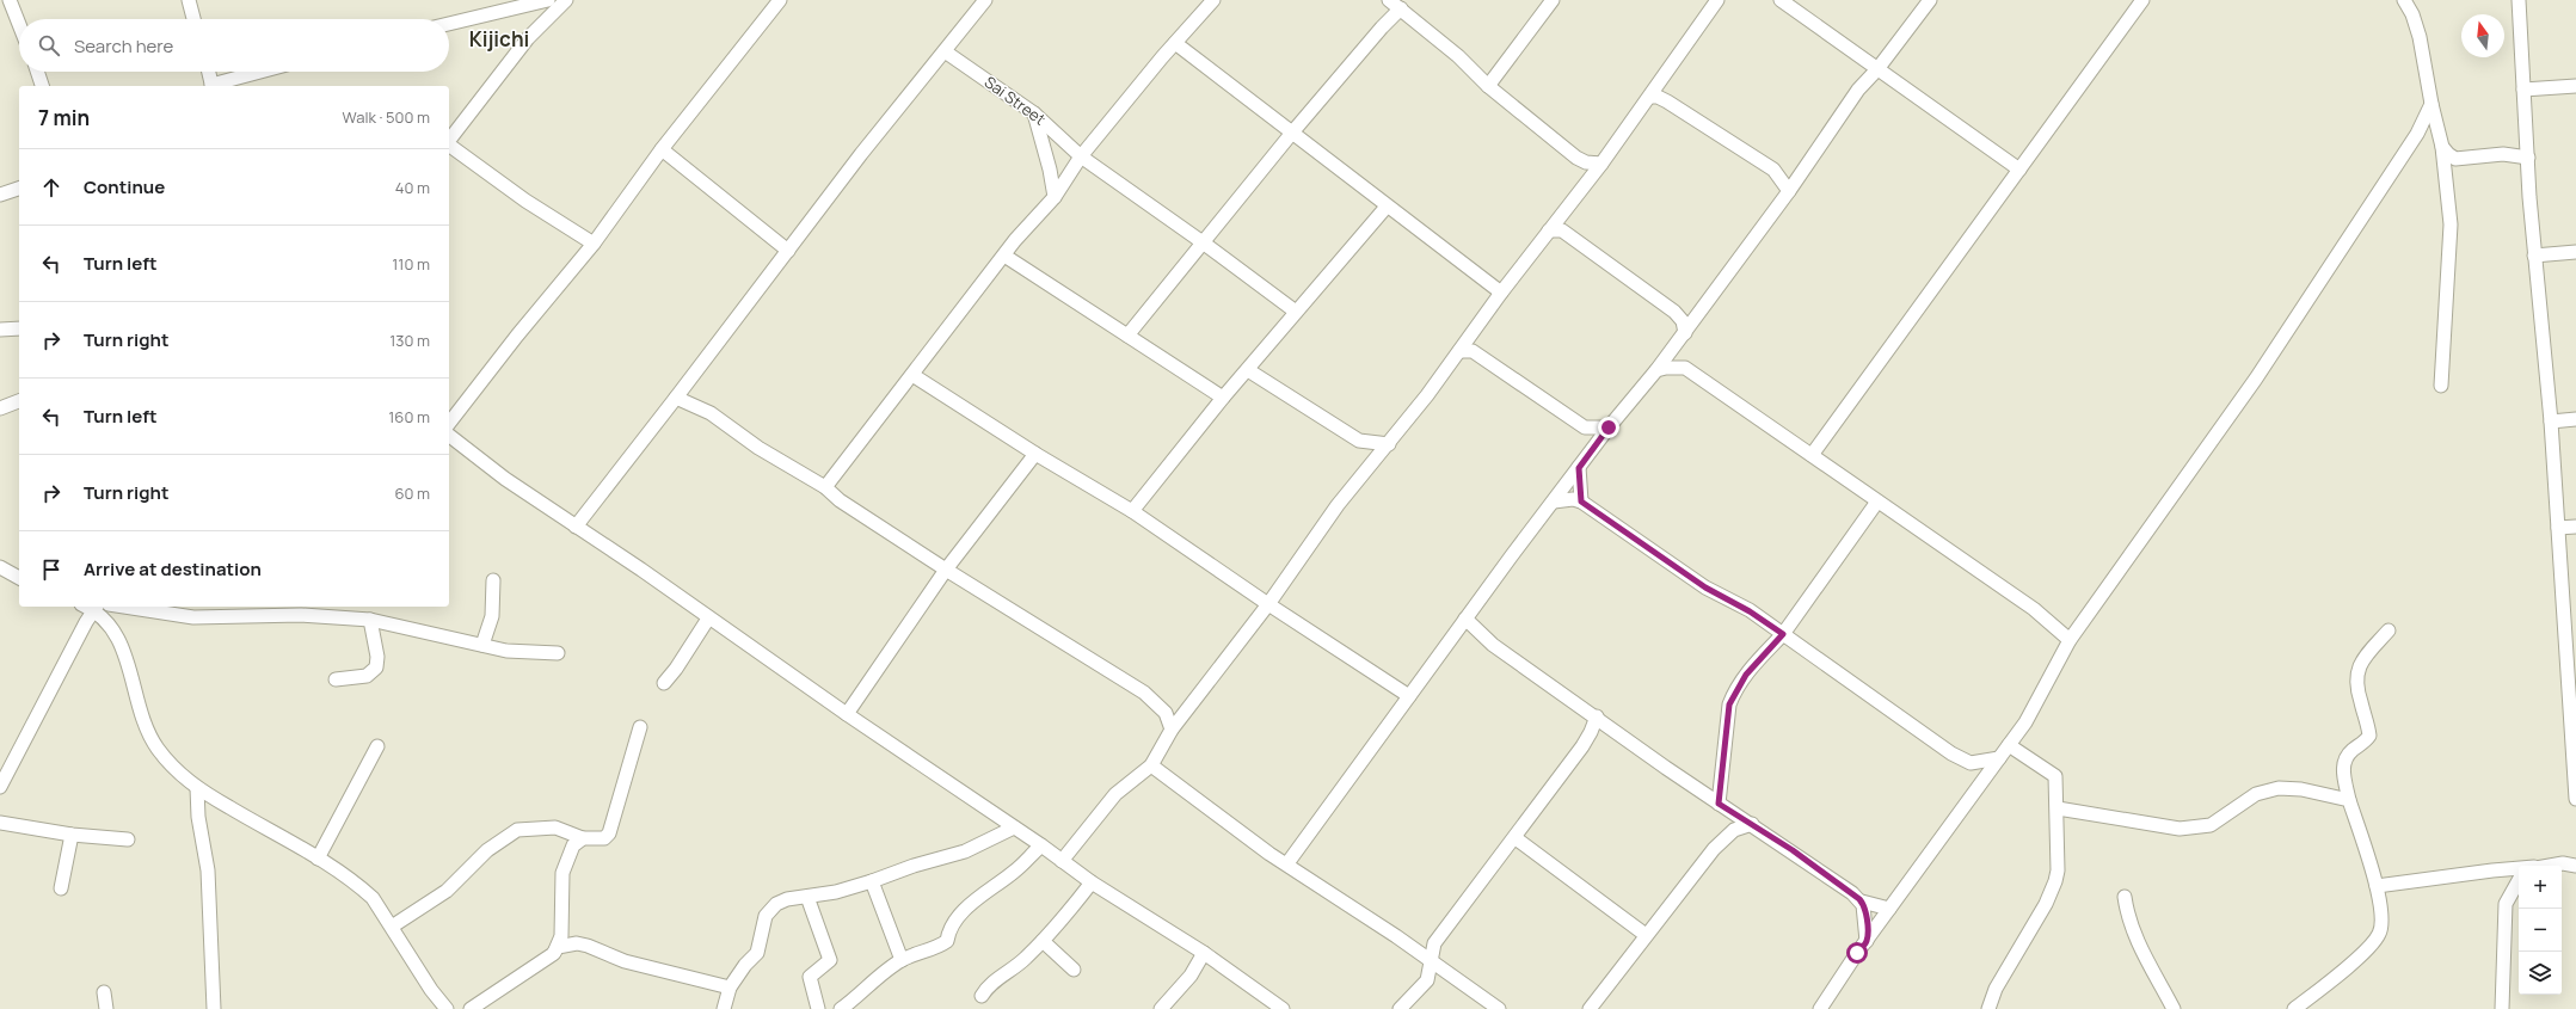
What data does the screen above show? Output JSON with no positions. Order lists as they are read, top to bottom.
{
  "streets": {
    "street": ["Sai Street"]
  },
  "districts": ["Kijichi"],
  "north": "top",
  "page": {
    "search": "Search here",
    "heading": ["7 min", "Walk · 500 m"],
    "list": [
      ["Continue", "40 m"],
      ["Turn left", "110 m"],
      ["Turn right", "130 m"],
      ["Turn left", "160 m"],
      ["Turn right", "60 m"],
      "Arrive at destination"
    ],
    "map_buttons": ["+", "−"]
  }
}
